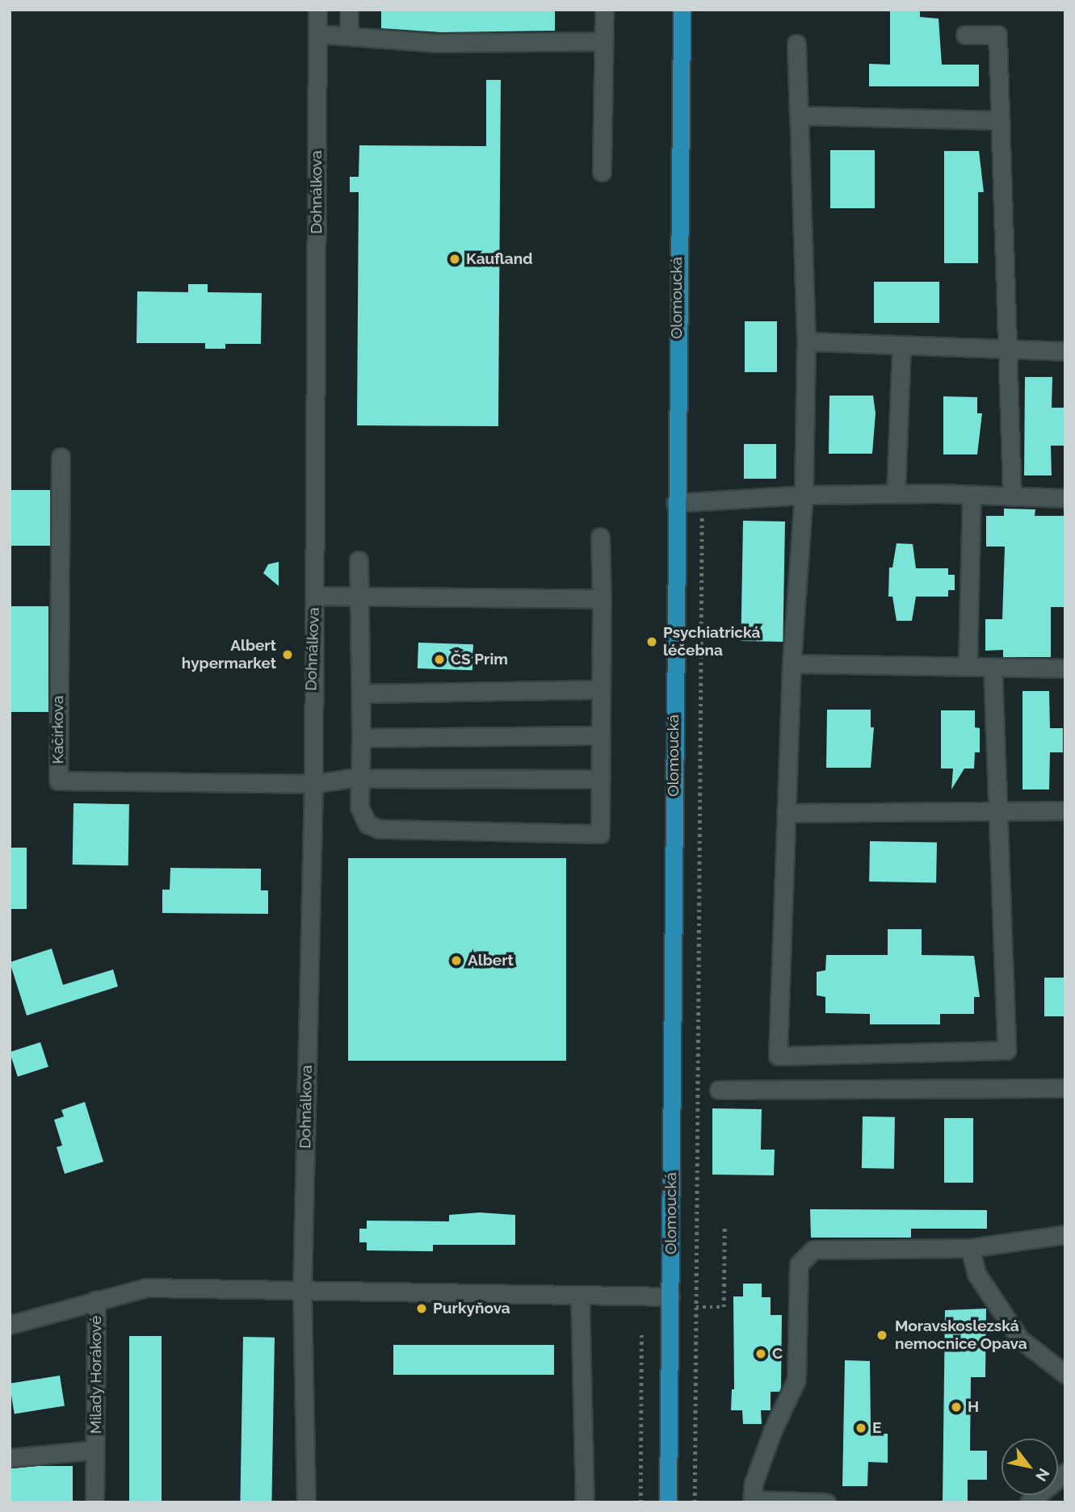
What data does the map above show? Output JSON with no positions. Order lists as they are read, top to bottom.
{
  "streets": {
    "main road": ["Olomoucká"],
    "street": ["Dohnálkova", "Kačírkova", "Milady Horákové"]
  },
  "crossings": [
    ["Dohnálkova", "Kačírkova"]
  ],
  "places": [
    "Kaufland",
    "Psychiatrická léčebna",
    "Albert hypermarket",
    "ČS Prim",
    "Albert",
    "Purkyňova",
    "Moravskoslezská nemocnice Opava",
    "C",
    "H",
    "E"
  ],
  "north": "bottom right"
}
